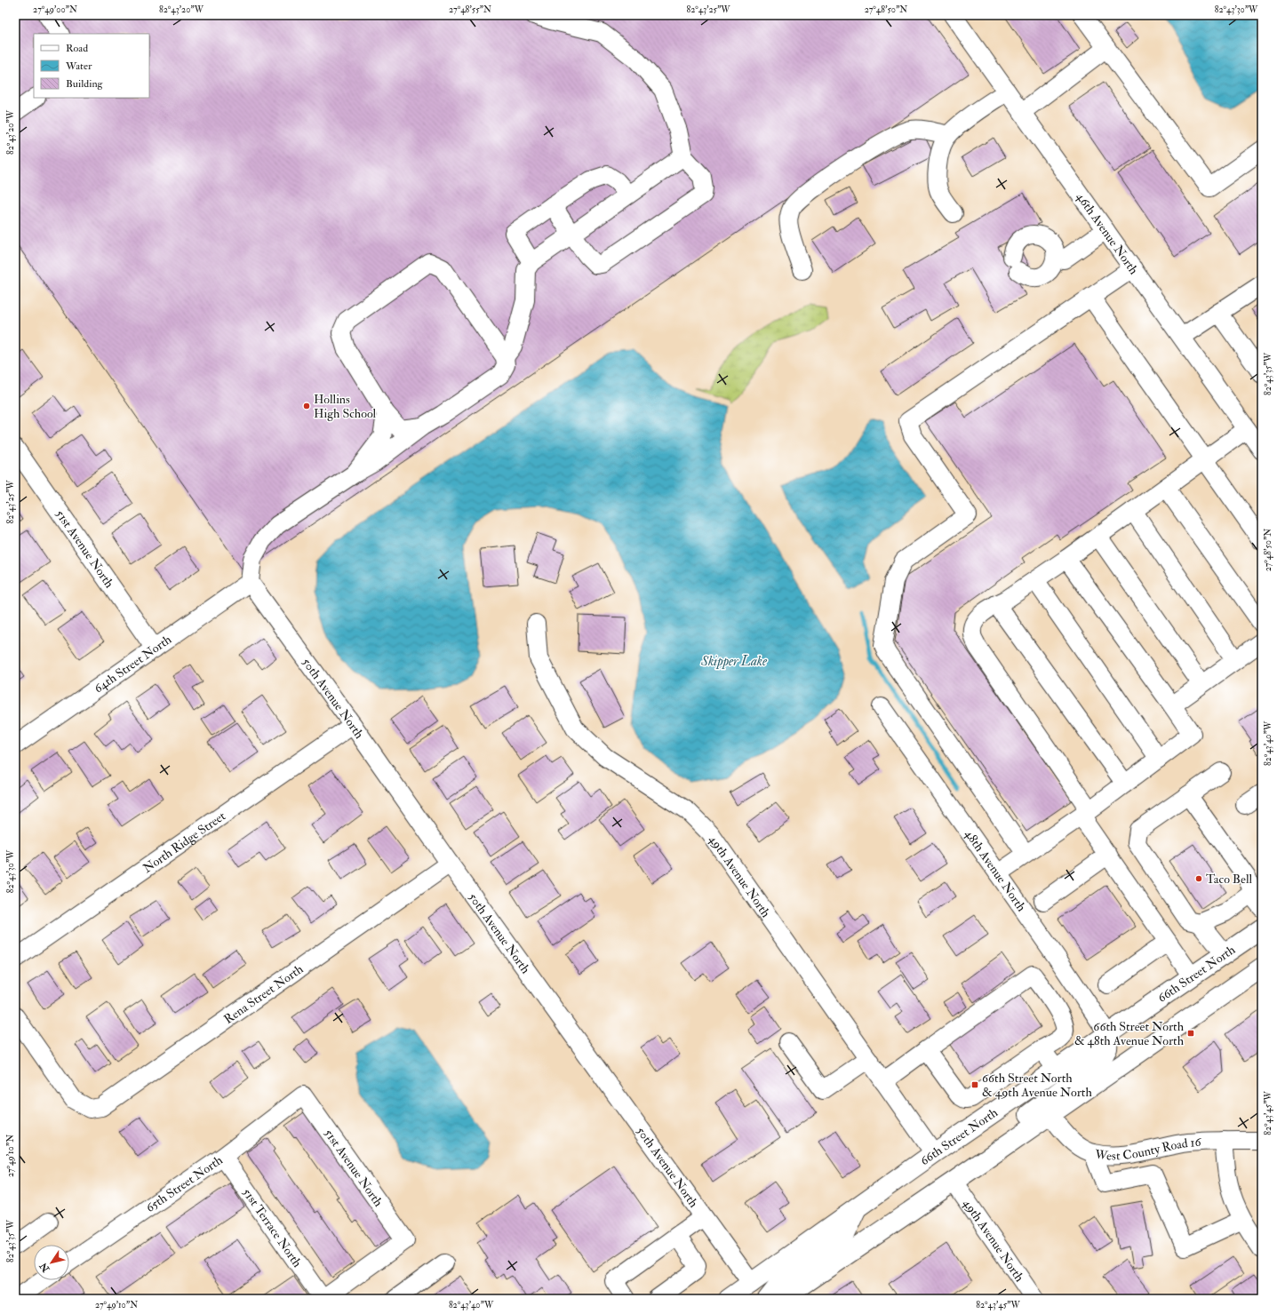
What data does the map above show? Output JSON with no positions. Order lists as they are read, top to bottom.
{
  "streets": {
    "main road": ["66th Street North"],
    "street": [
      "46th Avenue North",
      "51st Avenue North",
      "64th Street North",
      "50th Avenue North",
      "North Ridge Street",
      "48th Avenue North",
      "49th Avenue North",
      "Rena Street North",
      "West County Road 16",
      "65th Street North",
      "51st Terrace North"
    ]
  },
  "crossings": [
    ["51st Avenue North", "64th Street North"],
    ["51st Avenue North", "65th Street North"],
    ["51st Avenue North", "51st Terrace North"],
    ["64th Street North", "50th Avenue North"],
    ["50th Avenue North", "North Ridge Street"],
    ["50th Avenue North", "66th Street North"],
    ["50th Avenue North", "Rena Street North"],
    ["48th Avenue North", "66th Street North"],
    ["49th Avenue North", "66th Street North"],
    ["65th Street North", "51st Terrace North"]
  ],
  "water": ["Skipper Lake"],
  "places": {
    "other": ["Hollins High School", "Taco Bell"],
    "transit": ["66th Street North & 48th Avenue North", "66th Street North & 49th Avenue North"]
  },
  "legend": ["Road", "Water", "Building"],
  "north": "bottom left",
  "coordinates": [
    "27°49'00\"N",
    "82°43'20\"W",
    "27°48'55\"N",
    "82°43'25\"W",
    "27°48'50\"N",
    "82°43'30\"W",
    "82°43'35\"W",
    "82°43'40\"W",
    "82°43'45\"W",
    "27°49'10\"N"
  ]
}
